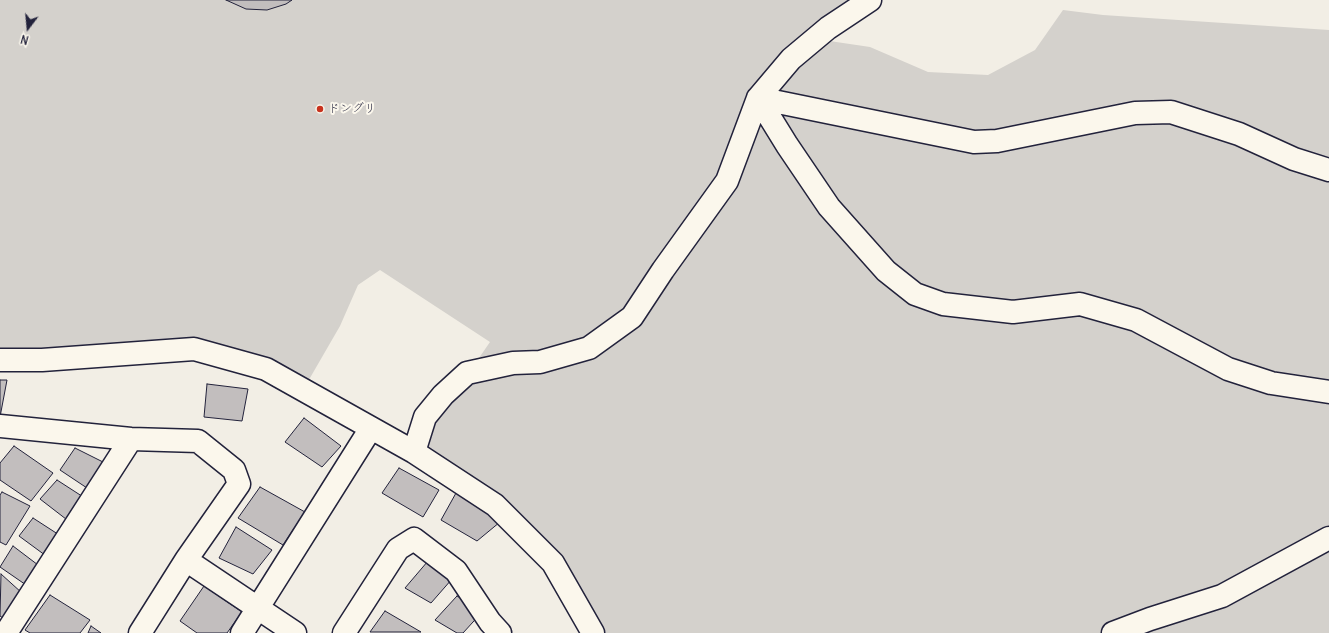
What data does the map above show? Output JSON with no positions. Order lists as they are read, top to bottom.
{
  "places": ["ドングリ"],
  "north": "bottom"
}
